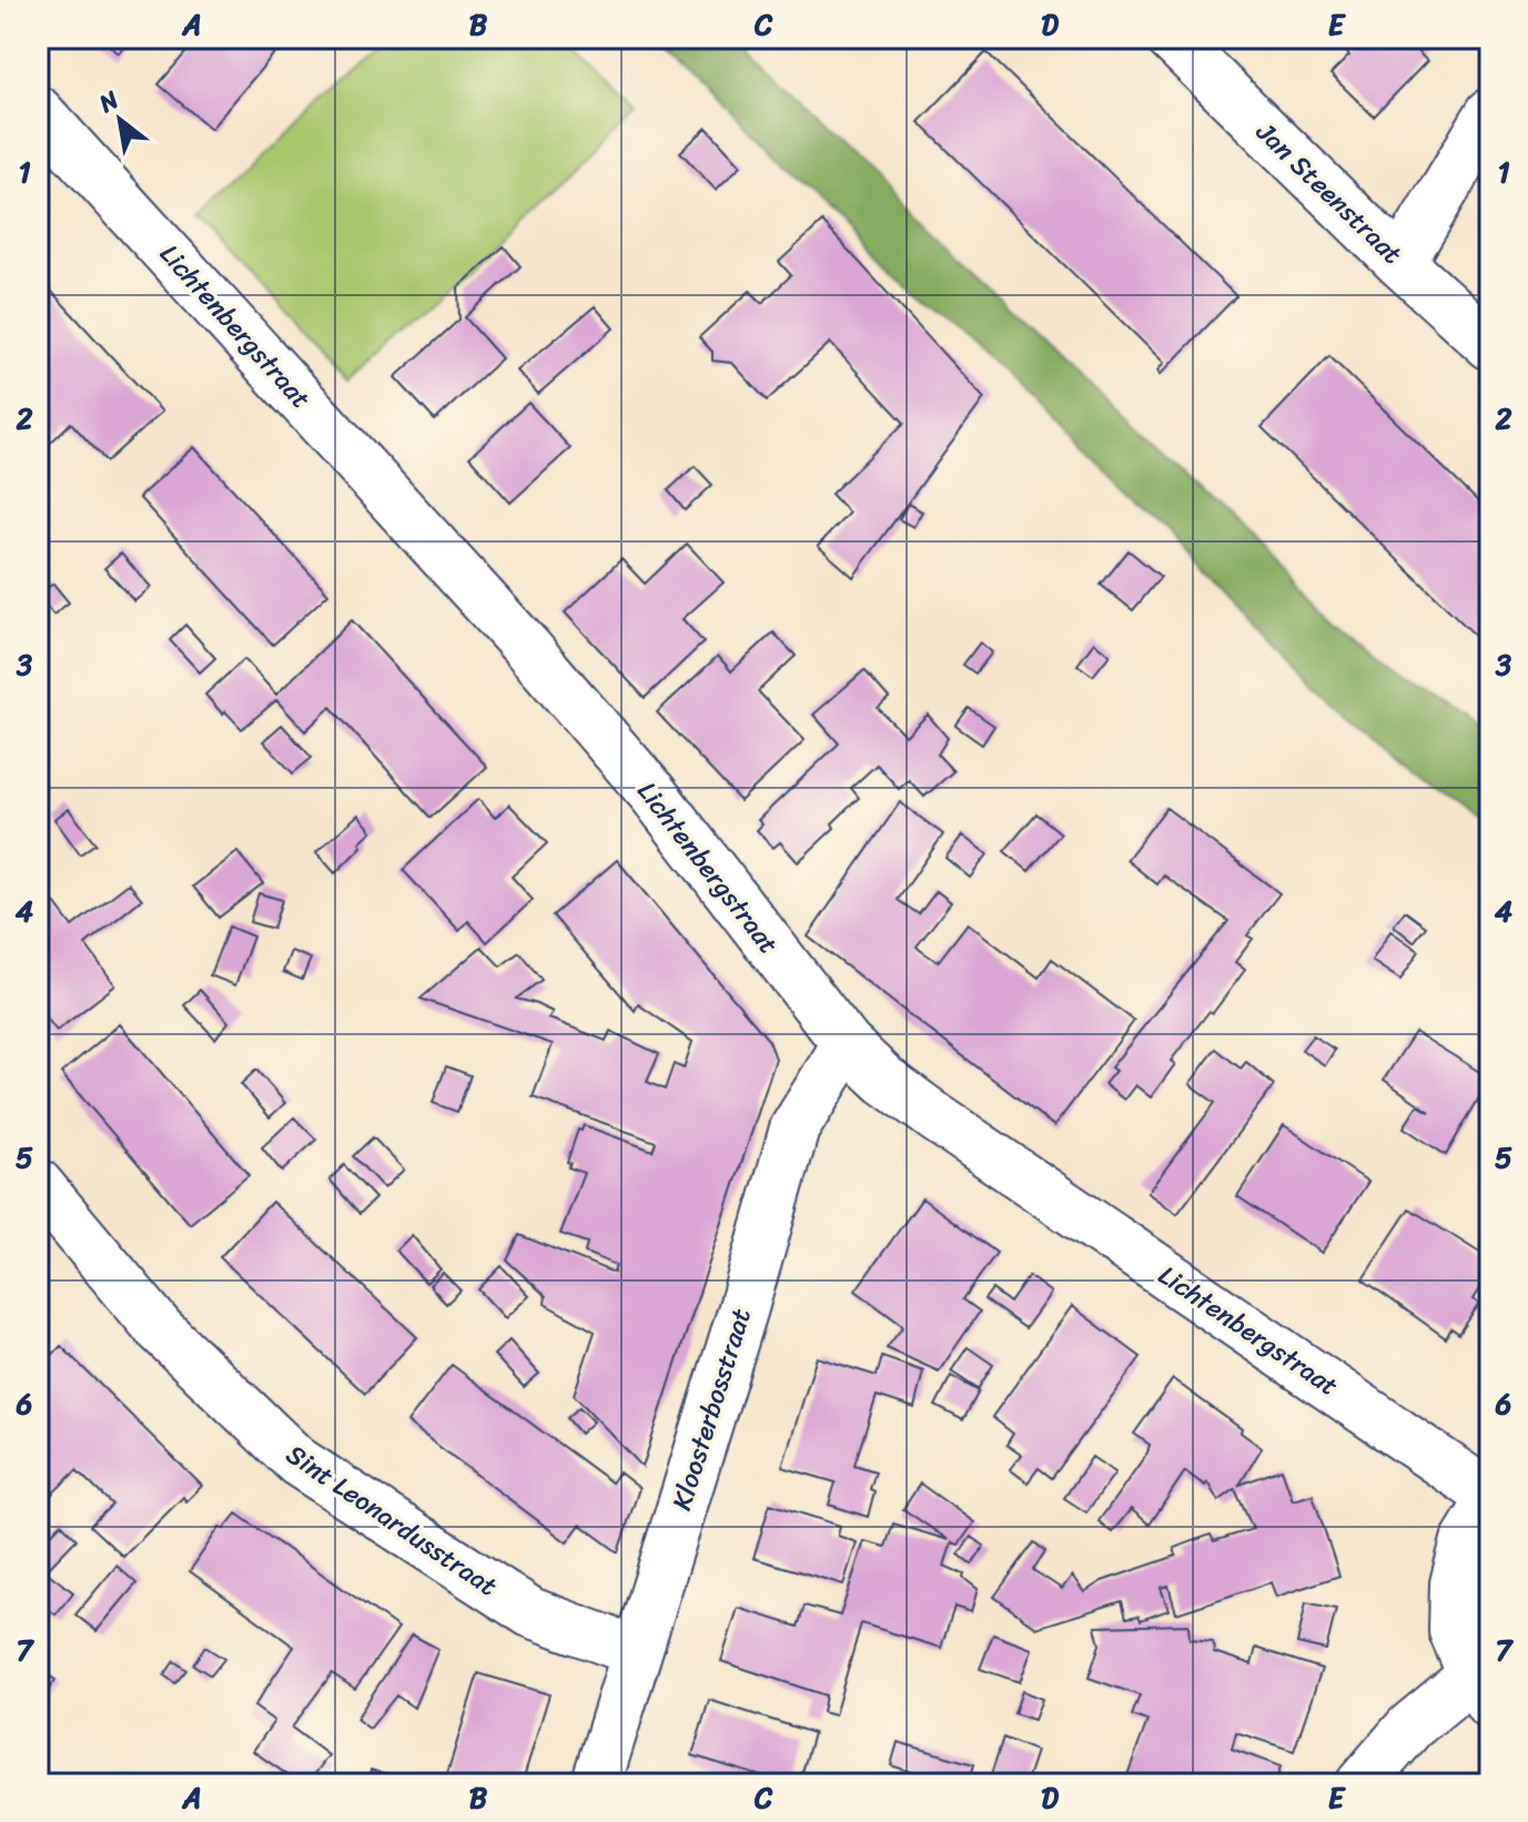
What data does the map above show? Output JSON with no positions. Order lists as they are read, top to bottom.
{
  "streets": {
    "street": [
      "Jan Steenstraat",
      "Lichtenbergstraat",
      "Kloosterbosstraat",
      "Sint Leonardusstraat"
    ]
  },
  "crossings": [
    ["Lichtenbergstraat", "Kloosterbosstraat"],
    ["Kloosterbosstraat", "Sint Leonardusstraat"]
  ],
  "north": "top left",
  "grid": {
    "columns": [
      "A",
      "B",
      "C",
      "D",
      "E"
    ],
    "rows": [
      "1",
      "2",
      "3",
      "4",
      "5",
      "6",
      "7"
    ]
  }
}
